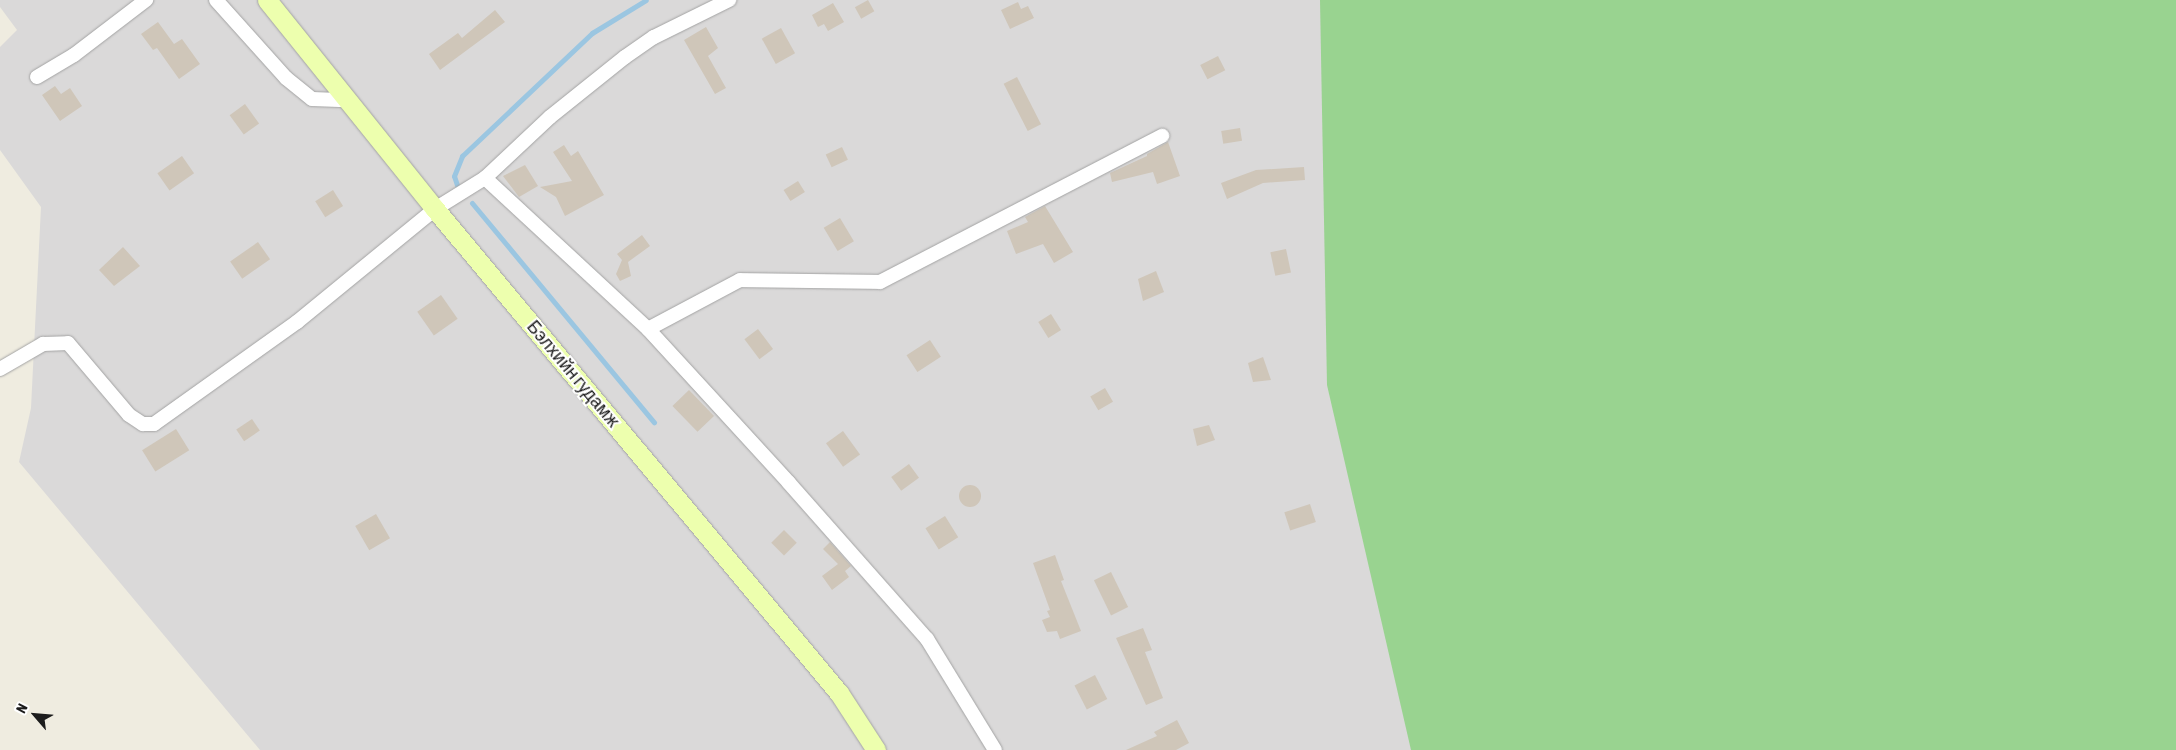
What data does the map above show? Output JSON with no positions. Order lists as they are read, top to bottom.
{
  "streets": {
    "main road": ["Бэлхийн гудамж"]
  },
  "north": "top left"
}
